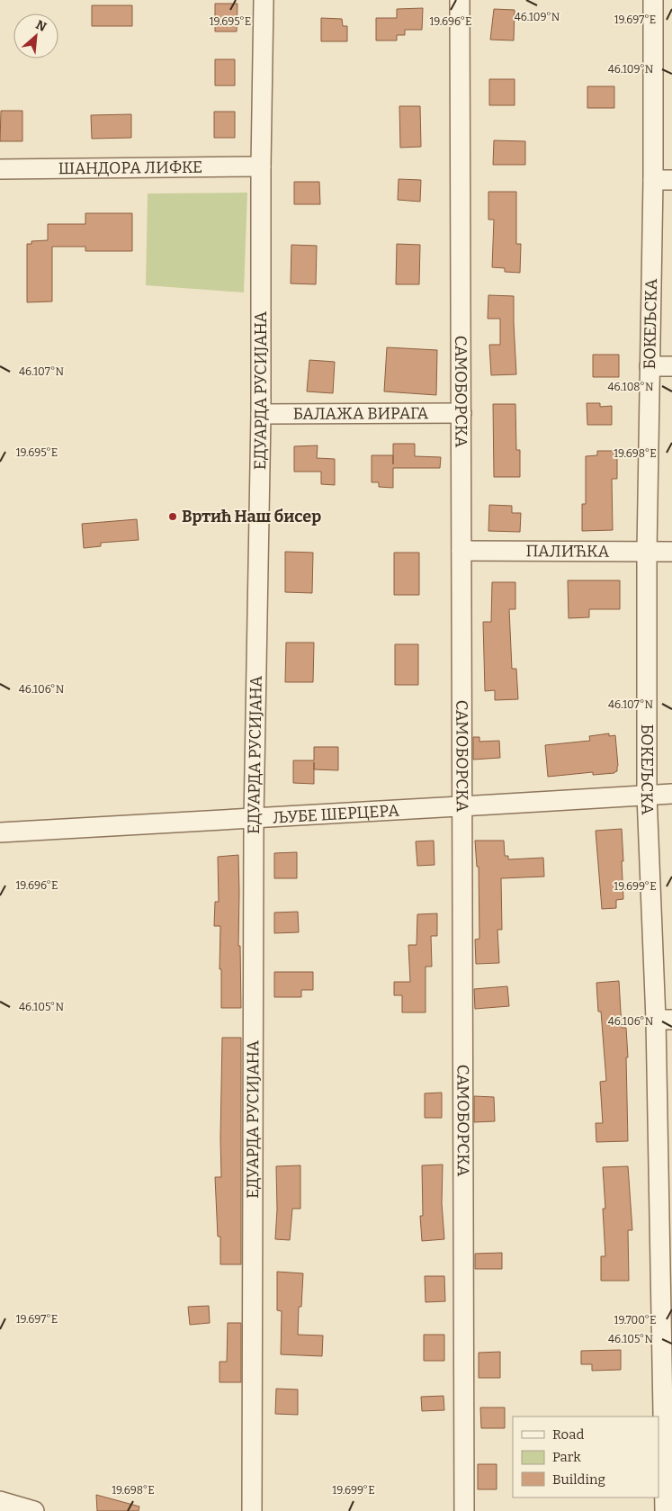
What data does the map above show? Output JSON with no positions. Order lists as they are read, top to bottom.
{
  "streets": {
    "street": [
      "ШАНДОРА ЛИФКЕ",
      "БОКЕЉСКА",
      "ЕДУАРДА РУСИЈАНА",
      "САМОБОРСКА",
      "БАЛАЖА ВИРАГА",
      "ПАЛИЋКА",
      "ЉУБЕ ШЕРЦЕРА"
    ]
  },
  "crossings": [
    ["ШАНДОРА ЛИФКЕ", "ЕДУАРДА РУСИЈАНА"],
    ["БОКЕЉСКА", "ПАЛИЋКА"],
    ["БОКЕЉСКА", "ЉУБЕ ШЕРЦЕРА"],
    ["ЕДУАРДА РУСИЈАНА", "БАЛАЖА ВИРАГА"],
    ["ЕДУАРДА РУСИЈАНА", "ЉУБЕ ШЕРЦЕРА"],
    ["САМОБОРСКА", "БАЛАЖА ВИРАГА"],
    ["САМОБОРСКА", "ПАЛИЋКА"],
    ["САМОБОРСКА", "ЉУБЕ ШЕРЦЕРА"]
  ],
  "places": ["Вртић Наш бисер"],
  "legend": ["Road", "Park", "Building"],
  "north": "top right",
  "coordinates": [
    "46.109°N",
    "19.697°E",
    "19.695°E",
    "19.696°E",
    "46.107°N",
    "46.108°N",
    "19.698°E",
    "46.106°N",
    "19.699°E",
    "46.105°N",
    "19.700°E"
  ]
}
